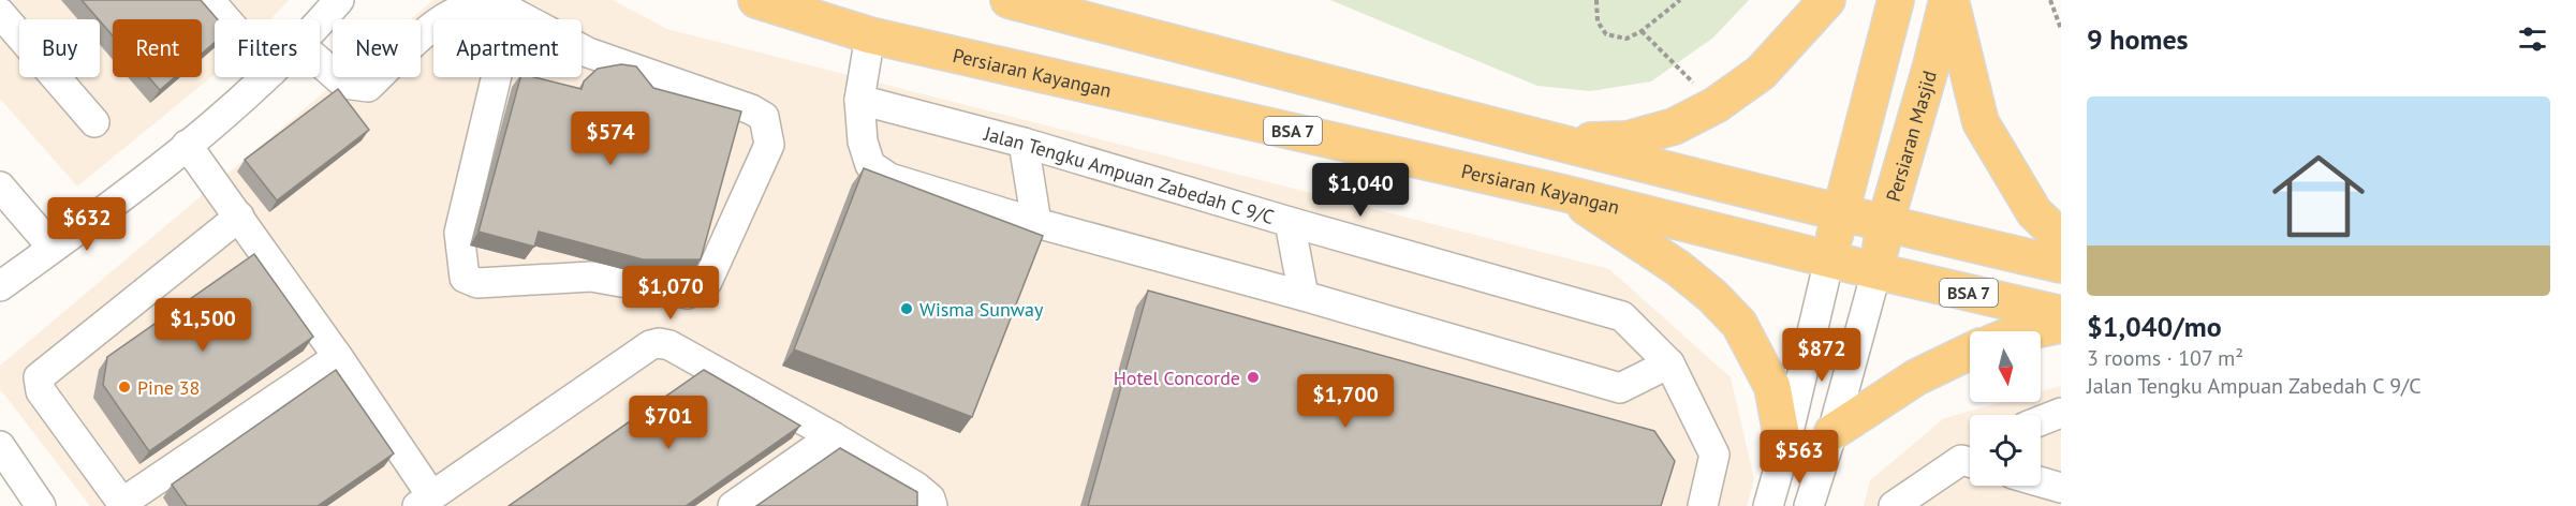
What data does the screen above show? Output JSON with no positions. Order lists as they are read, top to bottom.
{
  "streets": {
    "main road": ["Persiaran Kayangan", "BSA 7", "Persiaran Masjid"],
    "street": ["Jalan Tengku Ampuan Zabedah C 9/C"]
  },
  "crossings": [
    ["Persiaran Kayangan", "Persiaran Masjid"],
    ["BSA 7", "Persiaran Masjid"]
  ],
  "places": ["Wisma Sunway", "Hotel Concorde", "Pine 38"],
  "north": "bottom",
  "page": {
    "heading": "9 homes",
    "chip": [
      "Buy",
      "Rent",
      "Filters",
      "New",
      "Apartment"
    ],
    "list": [
      {
        "name": "$1,040/mo",
        "note": "3 rooms · 107 m² · Jalan Tengku Ampuan Zabedah C 9/C"
      }
    ],
    "price": [
      "$574",
      "$1,040",
      "$632",
      "$1,070",
      "$1,500",
      "$872",
      "$1,700",
      "$701",
      "$563"
    ]
  }
}
